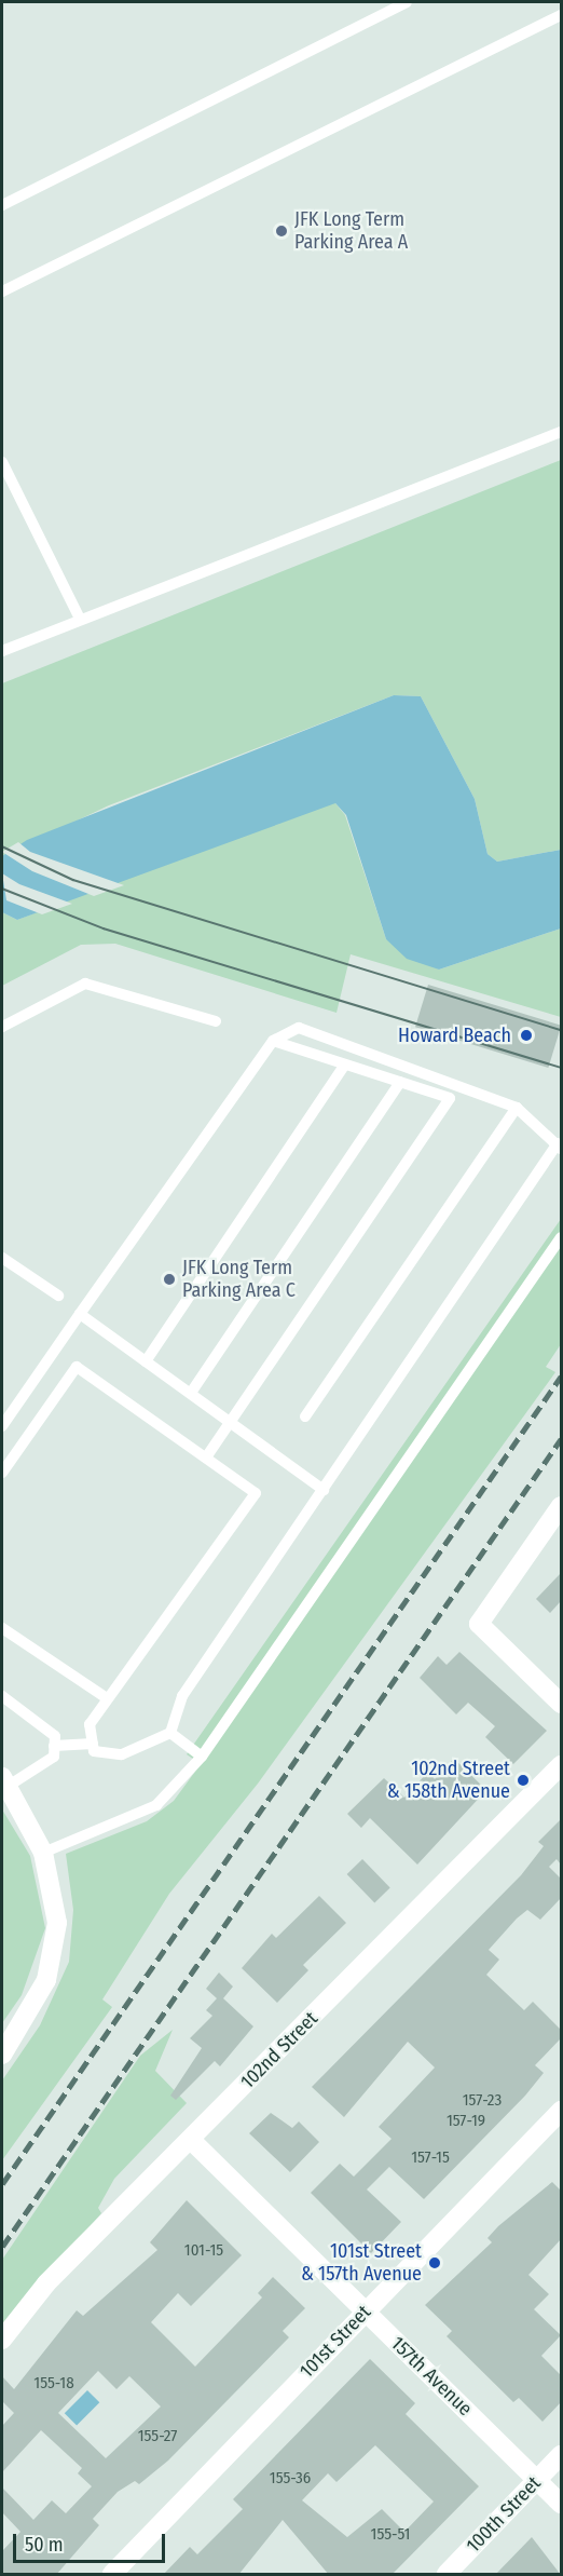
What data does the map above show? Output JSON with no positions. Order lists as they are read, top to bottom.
{
  "streets": {
    "street": [
      "102nd Street",
      "101st Street",
      "157th Avenue",
      "100th Street"
    ]
  },
  "crossings": [
    ["102nd Street", "157th Avenue"],
    ["101st Street", "157th Avenue"],
    ["157th Avenue", "100th Street"]
  ],
  "places": [
    "JFK Long Term Parking Area A",
    "Howard Beach",
    "JFK Long Term Parking Area C",
    "102nd Street & 158th Avenue",
    "101st Street & 157th Avenue"
  ],
  "house_numbers": [
    "157-23",
    "157-19",
    "157-15",
    "101-15",
    "155-18",
    "155-27",
    "155-36",
    "155-51"
  ],
  "scale_bar": "50 m"
}
